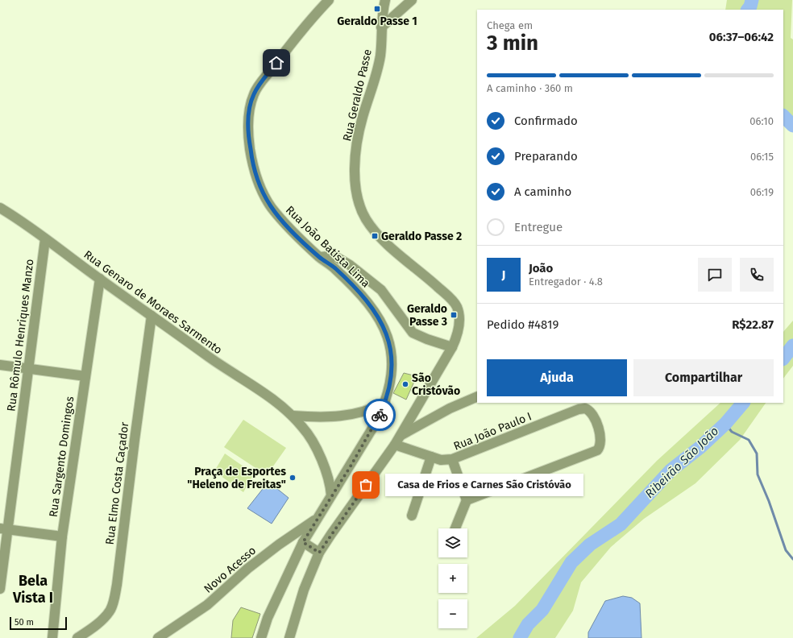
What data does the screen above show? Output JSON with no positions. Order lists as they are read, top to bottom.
{
  "streets": {
    "street": [
      "Rua Geraldo Passe",
      "Rua João Batista Lima",
      "Rua Genaro de Moraes Sarmento",
      "Rua Rômulo Henriques Manzo",
      "Rua João Paulo I",
      "Rua Sargento Domingos",
      "Rua Elmo Costa Caçador",
      "Novo Acesso"
    ]
  },
  "crossings": [
    ["Rua Geraldo Passe", "Rua João Paulo I"],
    ["Rua João Batista Lima", "Rua Genaro de Moraes Sarmento"],
    ["Rua João Batista Lima", "Novo Acesso"],
    ["Rua Genaro de Moraes Sarmento", "Rua Rômulo Henriques Manzo"],
    ["Rua Genaro de Moraes Sarmento", "Rua Sargento Domingos"],
    ["Rua Genaro de Moraes Sarmento", "Rua Elmo Costa Caçador"]
  ],
  "districts": ["Bela Vista I"],
  "water": ["Ribeirão São João"],
  "places": {
    "transit": ["Geraldo Passe 1", "Geraldo Passe 2", "Geraldo Passe 3"],
    "other": ["São Cristóvão", "Praça de Esportes \"Heleno de Freitas\"", "Casa de Frios e Carnes São Cristóvão"]
  },
  "scale_bar": "50 m",
  "page": {
    "heading": ["3 min", "Chega em", "06:37–06:42"],
    "panel": [
      "João",
      "Entregador · 4.8",
      "Pedido #4819",
      "R$22.87"
    ],
    "bar": "A caminho · 360 m",
    "list": [
      ["Confirmado", "06:10"],
      ["Preparando", "06:15"],
      ["A caminho", "06:19"],
      "Entregue"
    ],
    "round": "J",
    "buttons": ["Ajuda", "Compartilhar"],
    "bubble": "Casa de Frios e Carnes São Cristóvão",
    "map_buttons": ["+", "−"],
    "scale": "50 m"
  }
}
